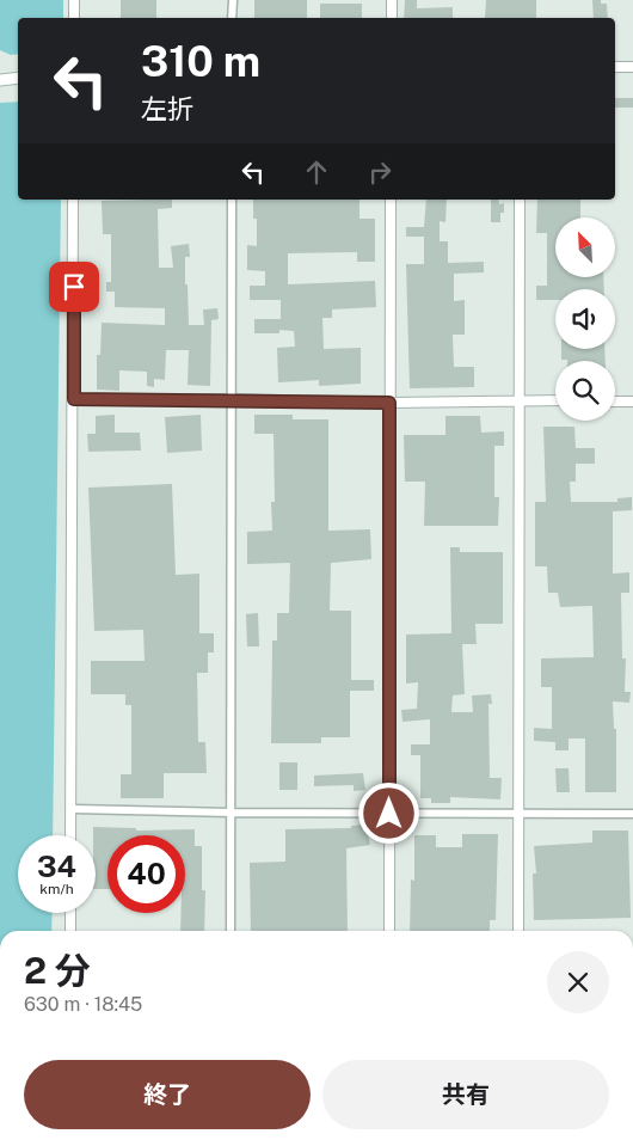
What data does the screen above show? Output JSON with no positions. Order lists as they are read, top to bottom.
{
  "north": "top left",
  "page": {
    "turn": ["310 m", "左折"],
    "speed": "34 km/h",
    "limit": "40",
    "heading": ["2 分", "630 m · 18:45"],
    "buttons": ["終了", "共有"]
  }
}
